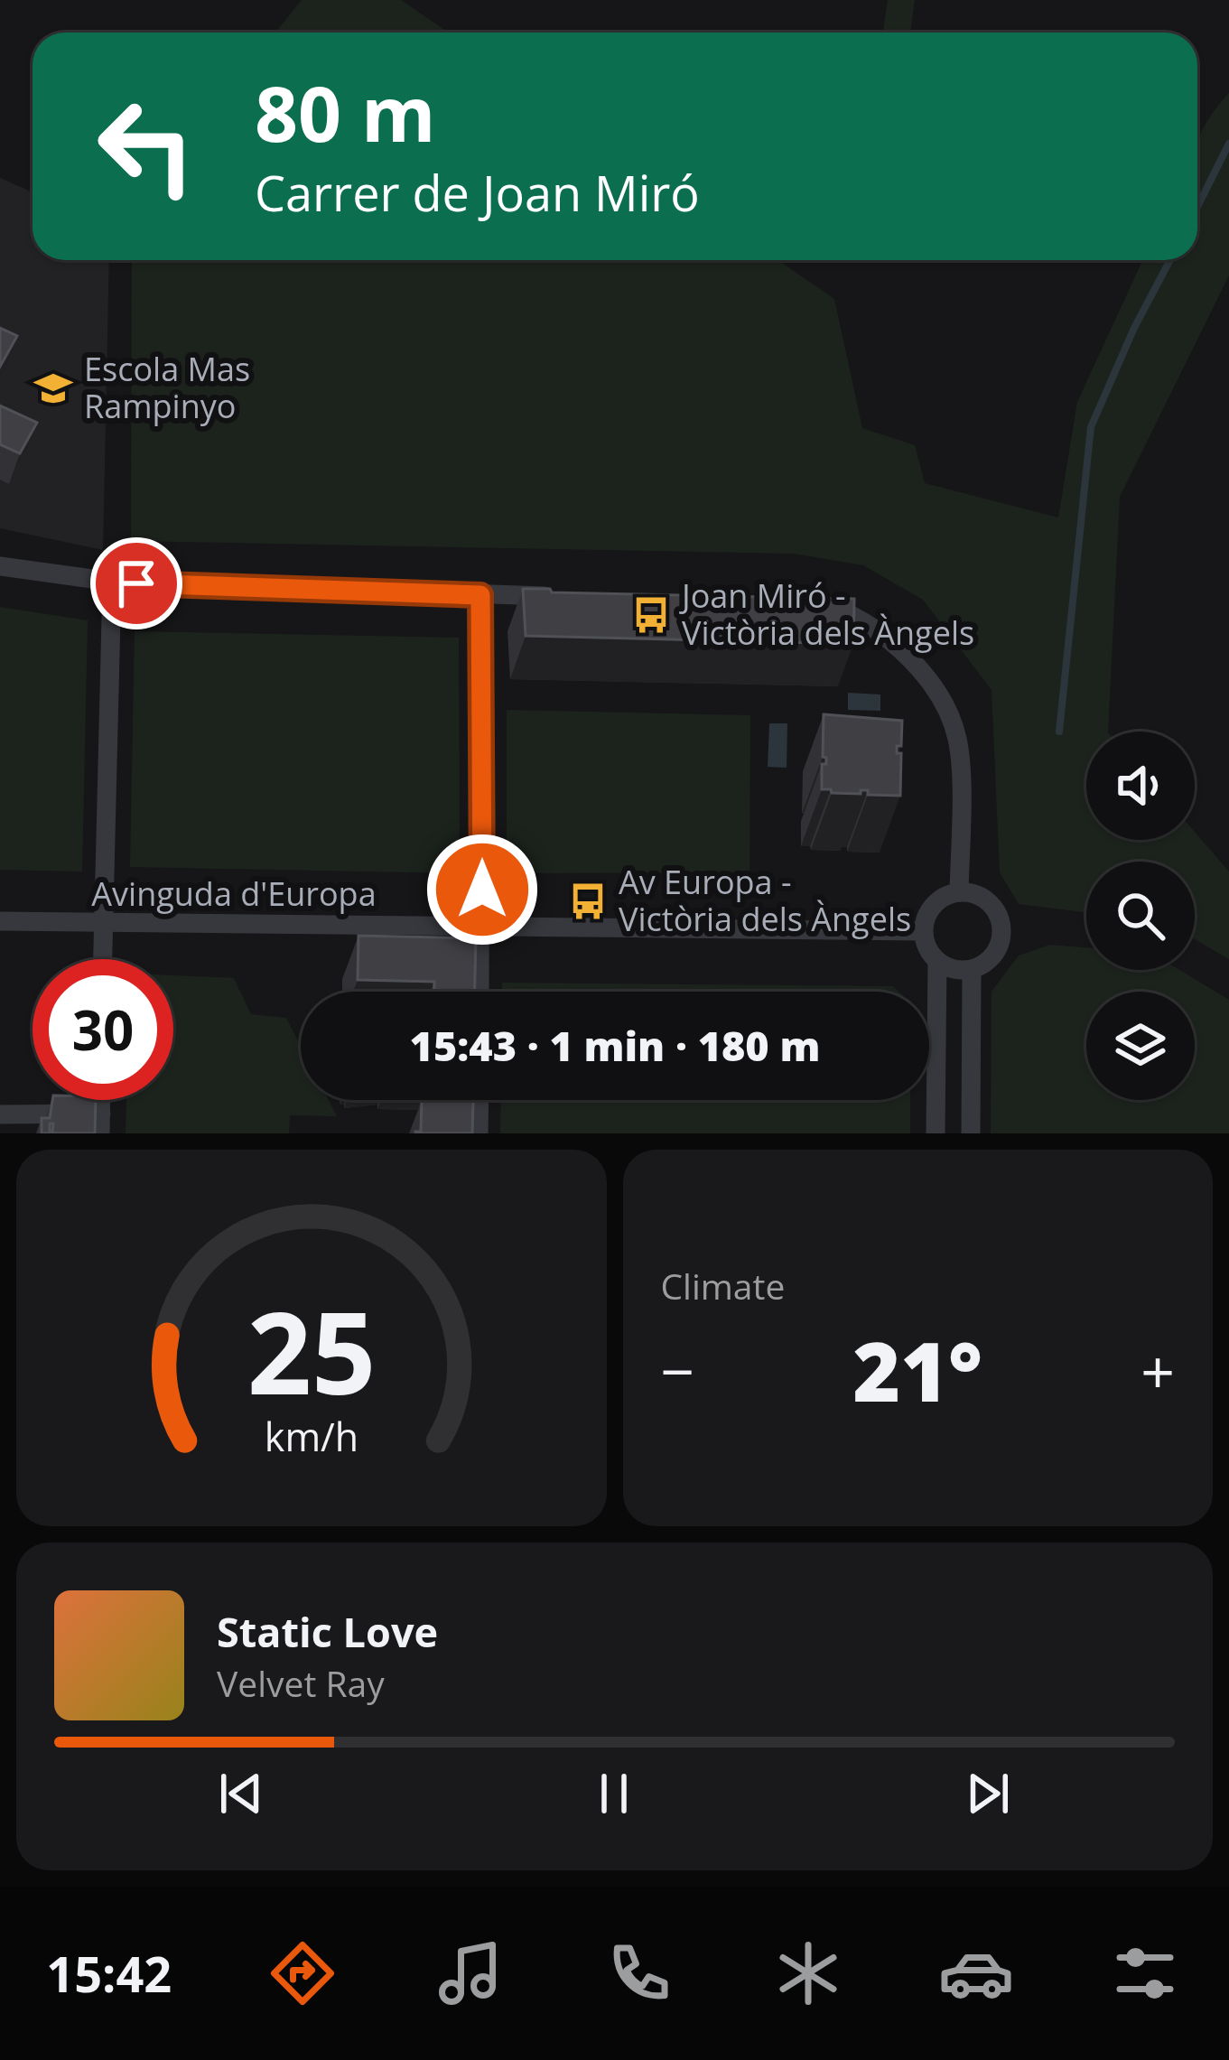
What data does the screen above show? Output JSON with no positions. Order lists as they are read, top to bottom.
{
  "streets": {
    "street": ["Avinguda d'Europa"]
  },
  "places": {
    "school or university": ["Escola Mas Rampinyo"],
    "bus stop": ["Joan Miró - Victòria dels Àngels", "Av Europa - Victòria dels Àngels"]
  },
  "page": {
    "turn": ["80 m", "Carrer de Joan Miró"],
    "limit": "30",
    "trip": "15:43 · 1 min · 180 m",
    "tile": "Climate",
    "heat": ["−", "21°", "+"],
    "song": ["Static Love", "Velvet Ray"],
    "tabs": "15:42",
    "gauge": ["25", "km/h"]
  }
}
